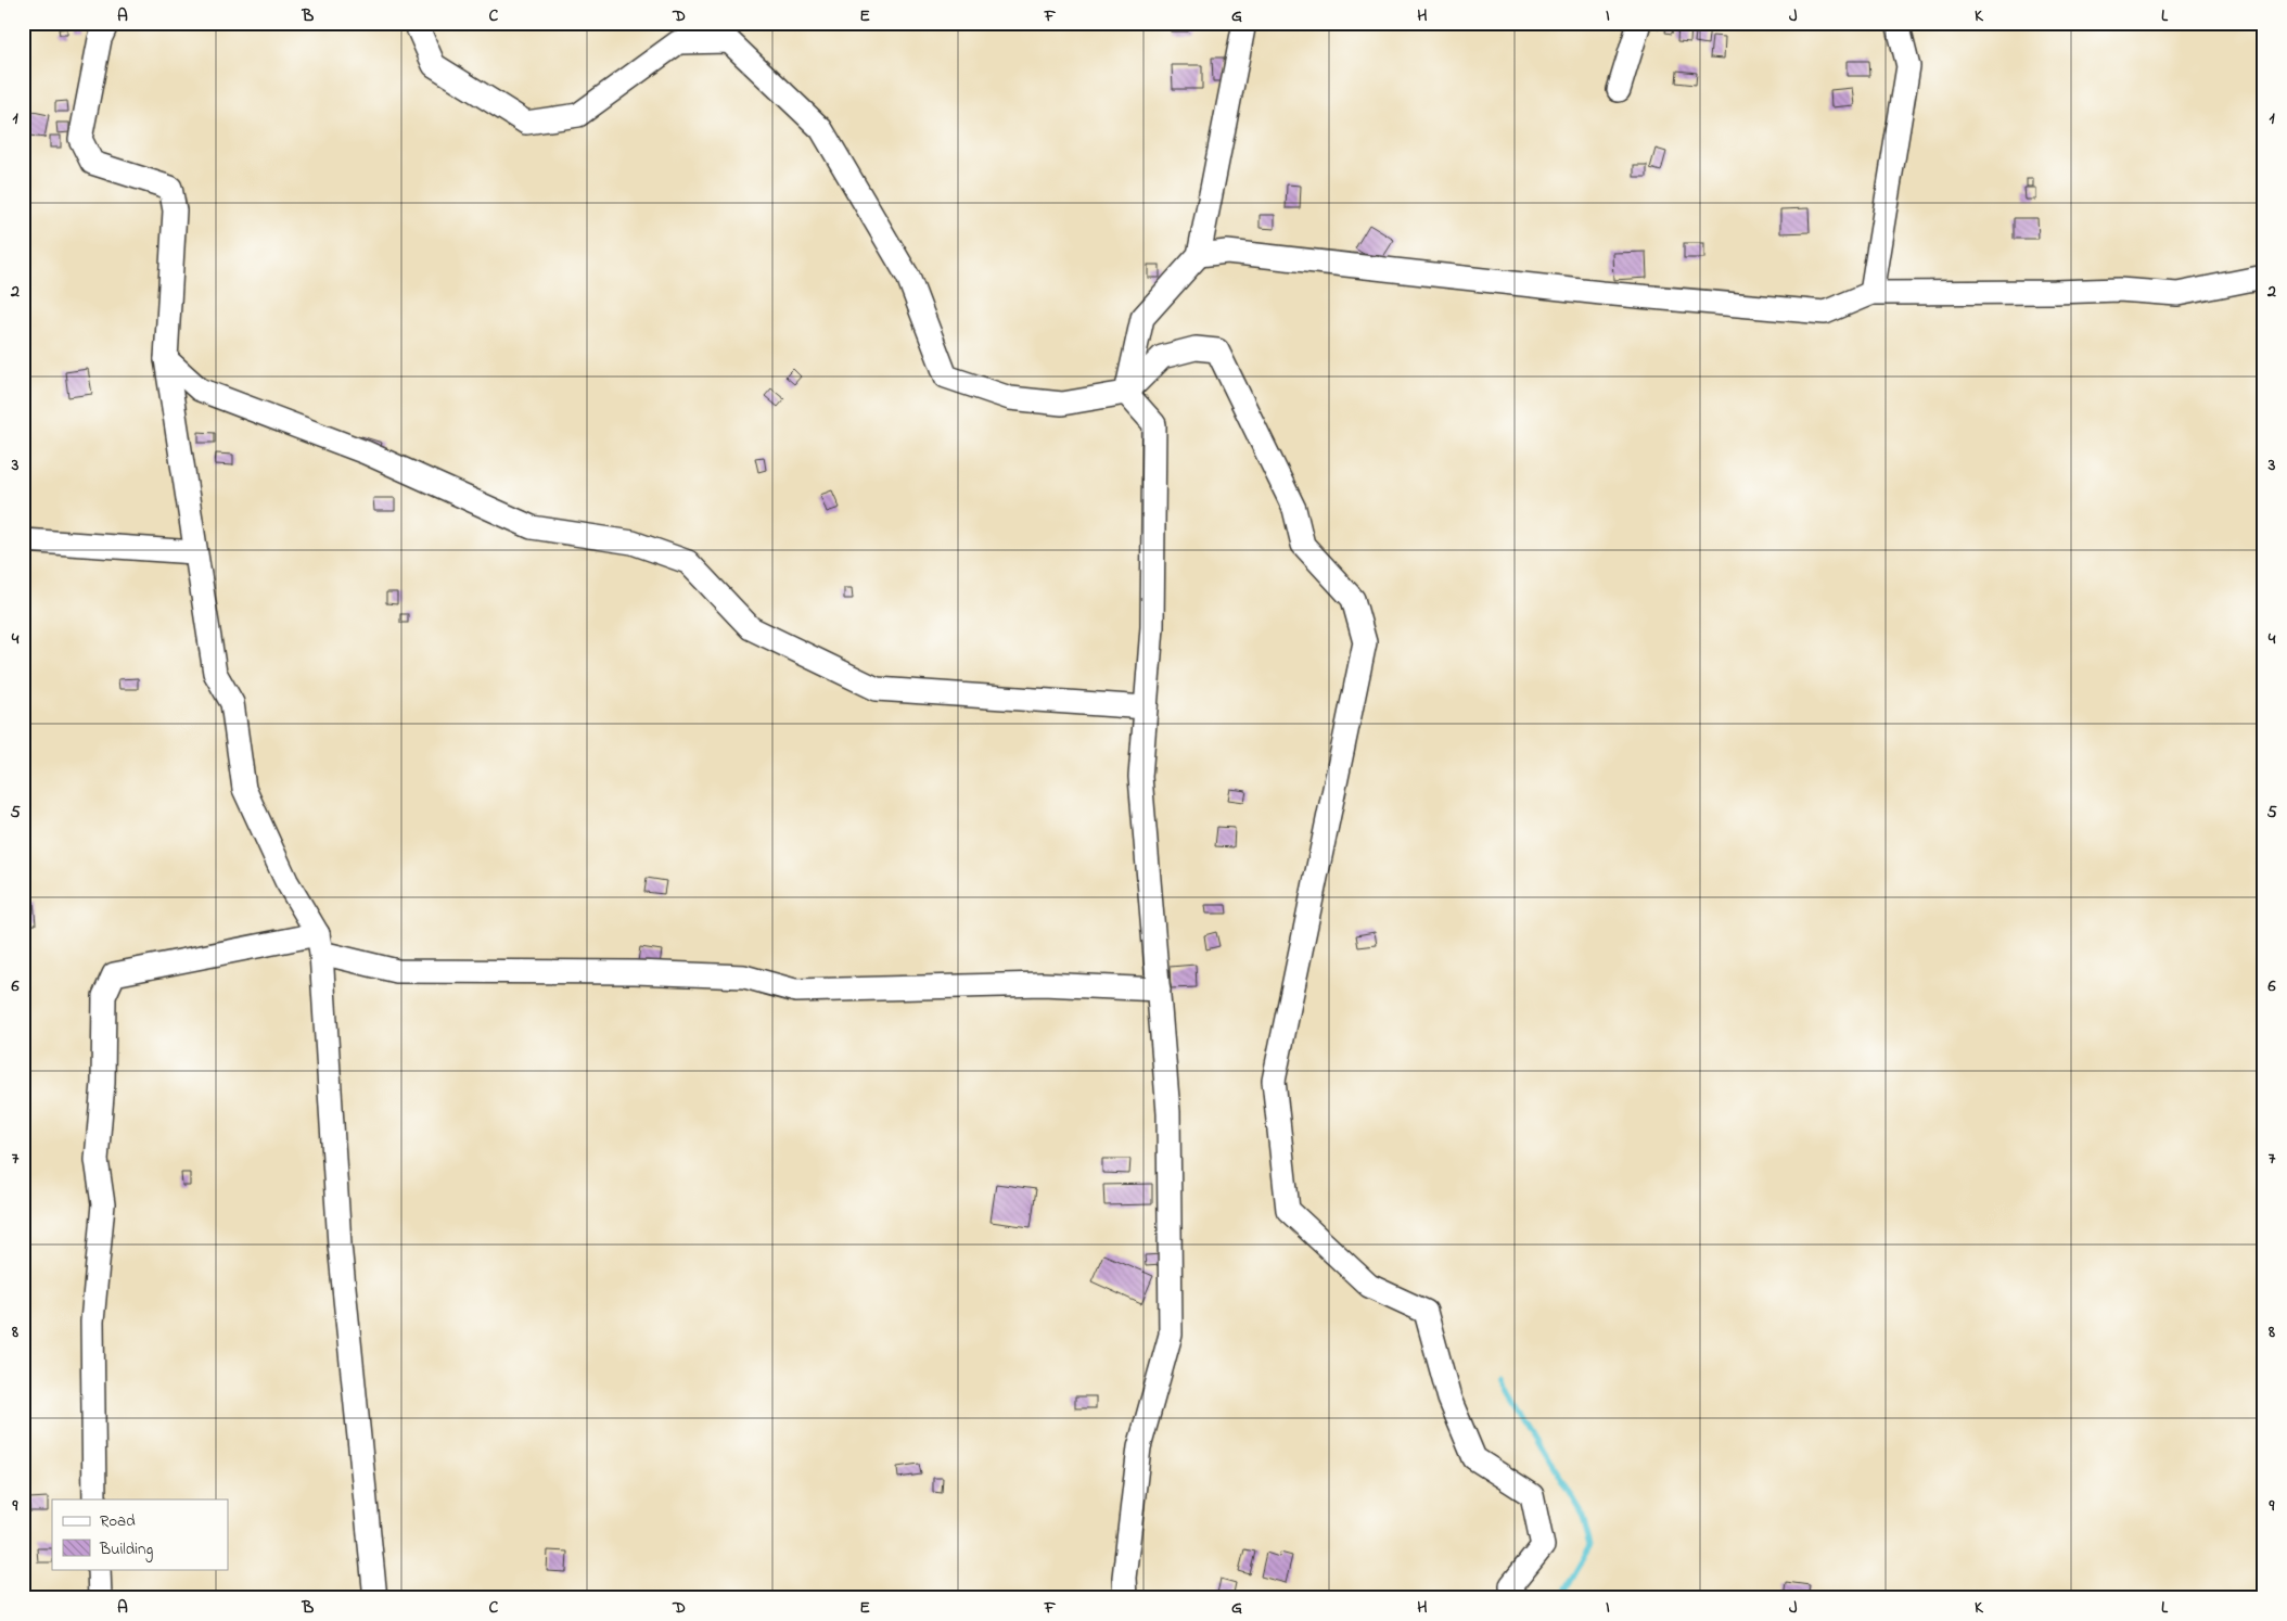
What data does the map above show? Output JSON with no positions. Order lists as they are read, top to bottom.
{
  "legend": ["Road", "Building"],
  "grid": {
    "columns": [
      "A",
      "B",
      "C",
      "D",
      "E",
      "F",
      "G",
      "H",
      "I",
      "J",
      "K",
      "L"
    ],
    "rows": [
      "1",
      "2",
      "3",
      "4",
      "5",
      "6",
      "7",
      "8",
      "9"
    ]
  }
}
